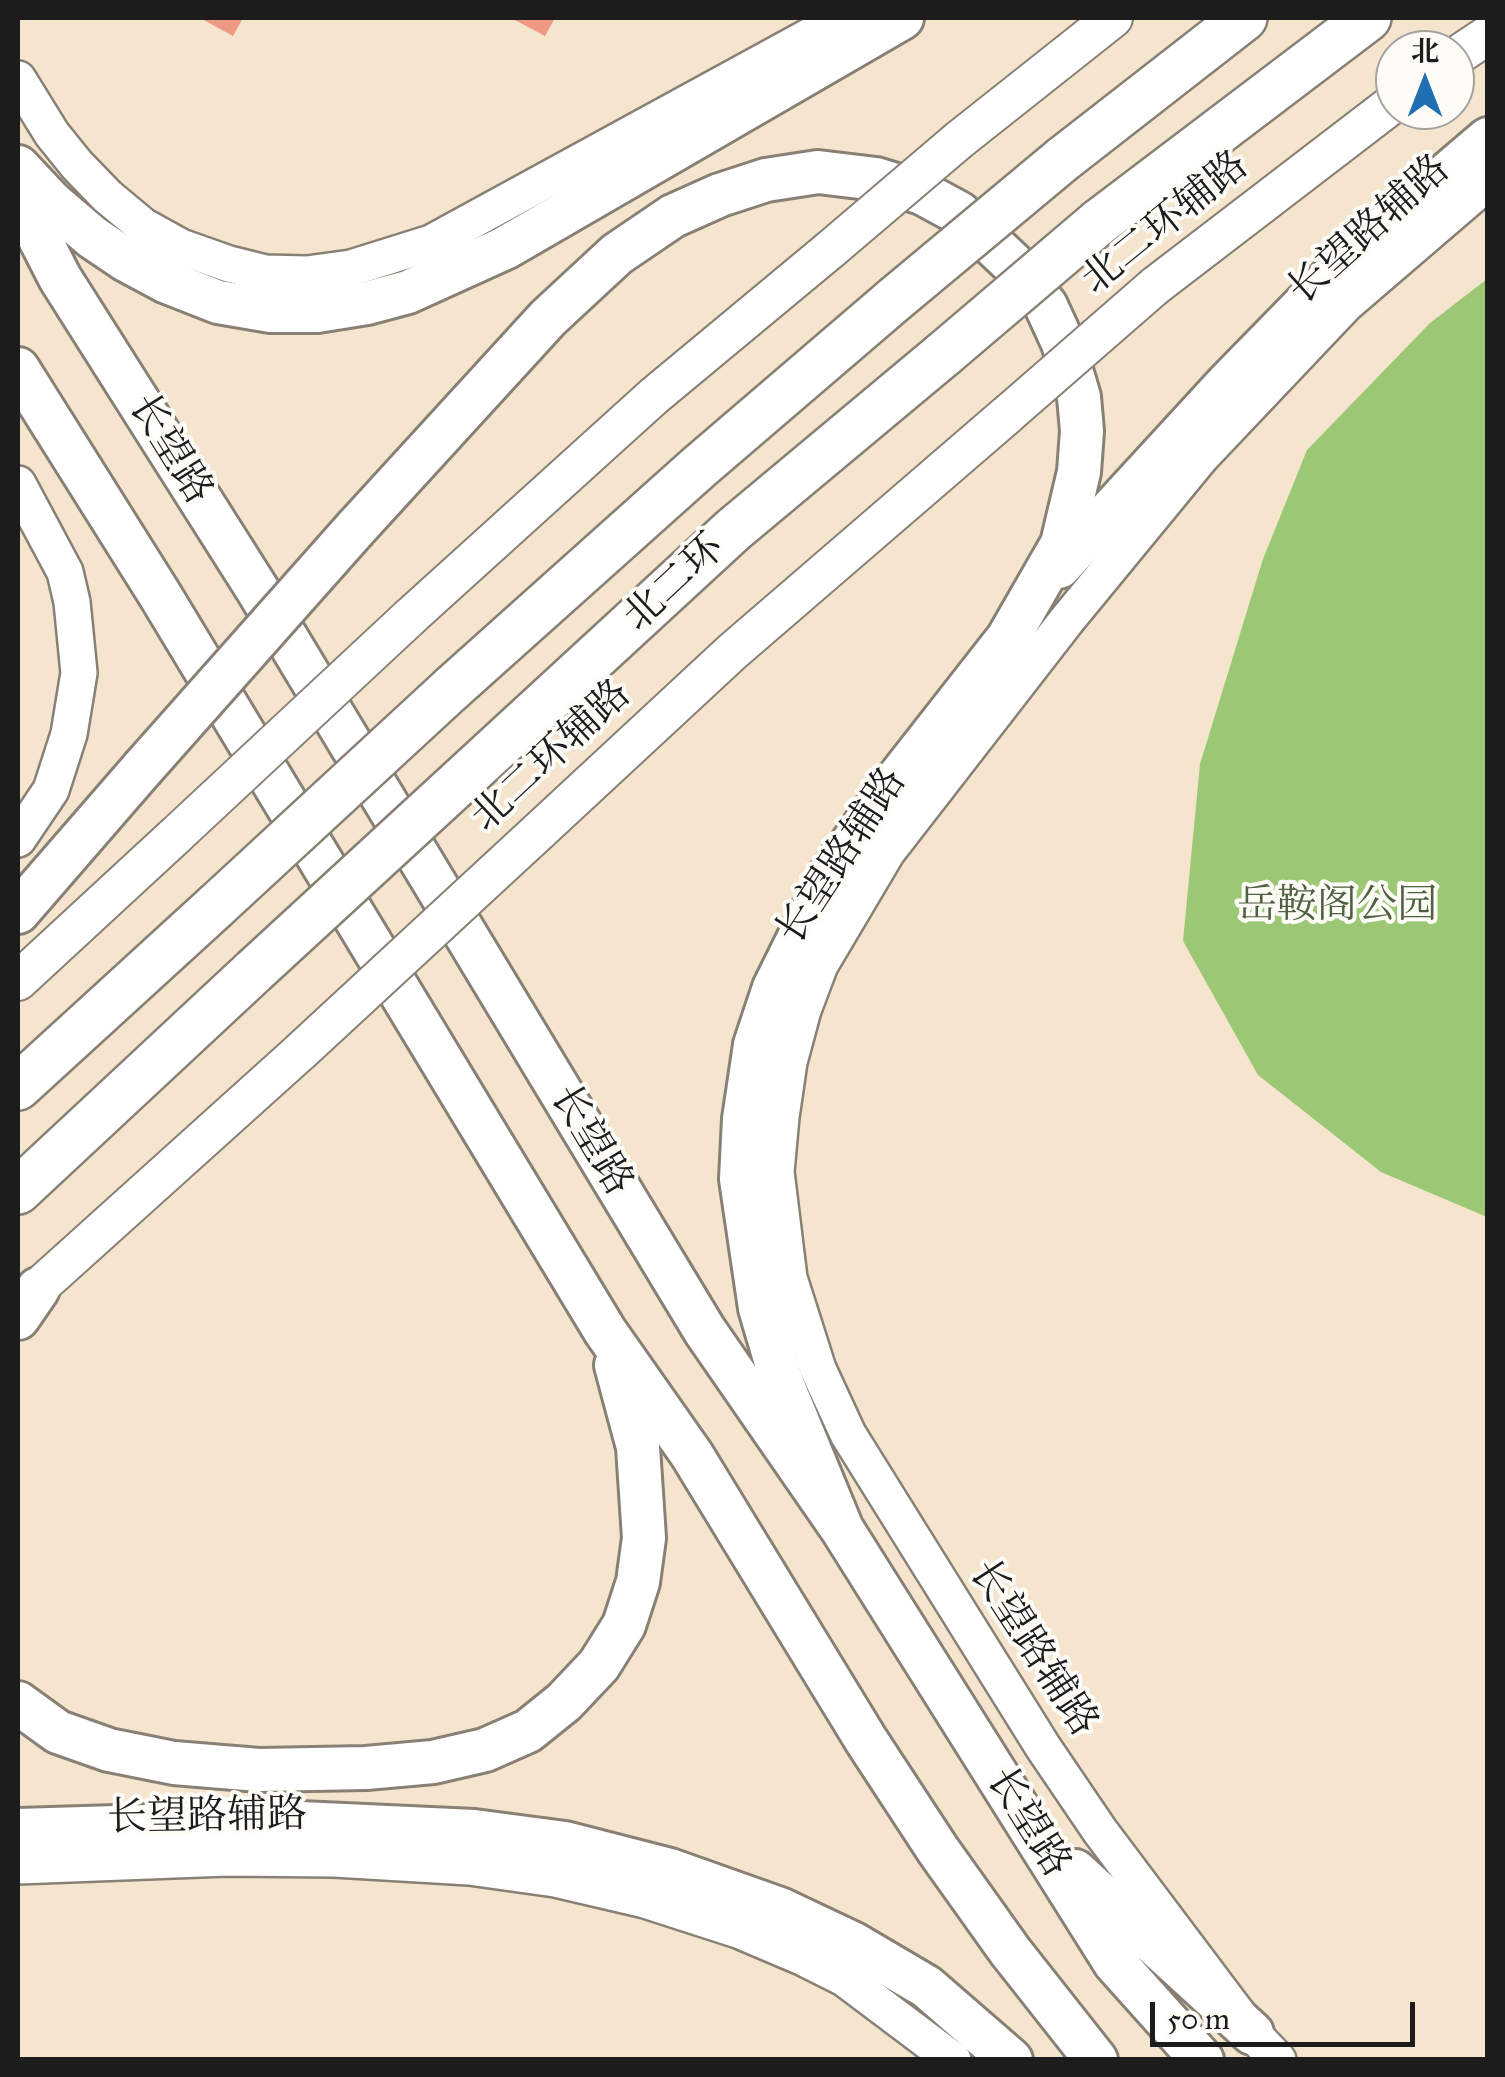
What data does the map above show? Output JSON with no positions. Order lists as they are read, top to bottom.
{
  "streets": {
    "highway": ["北二环"],
    "main road": ["北二环辅路", "长望路"],
    "street": ["长望路辅路"]
  },
  "parks": ["岳鞍阁公园"],
  "scale_bar": "50 m",
  "north": "top"
}
